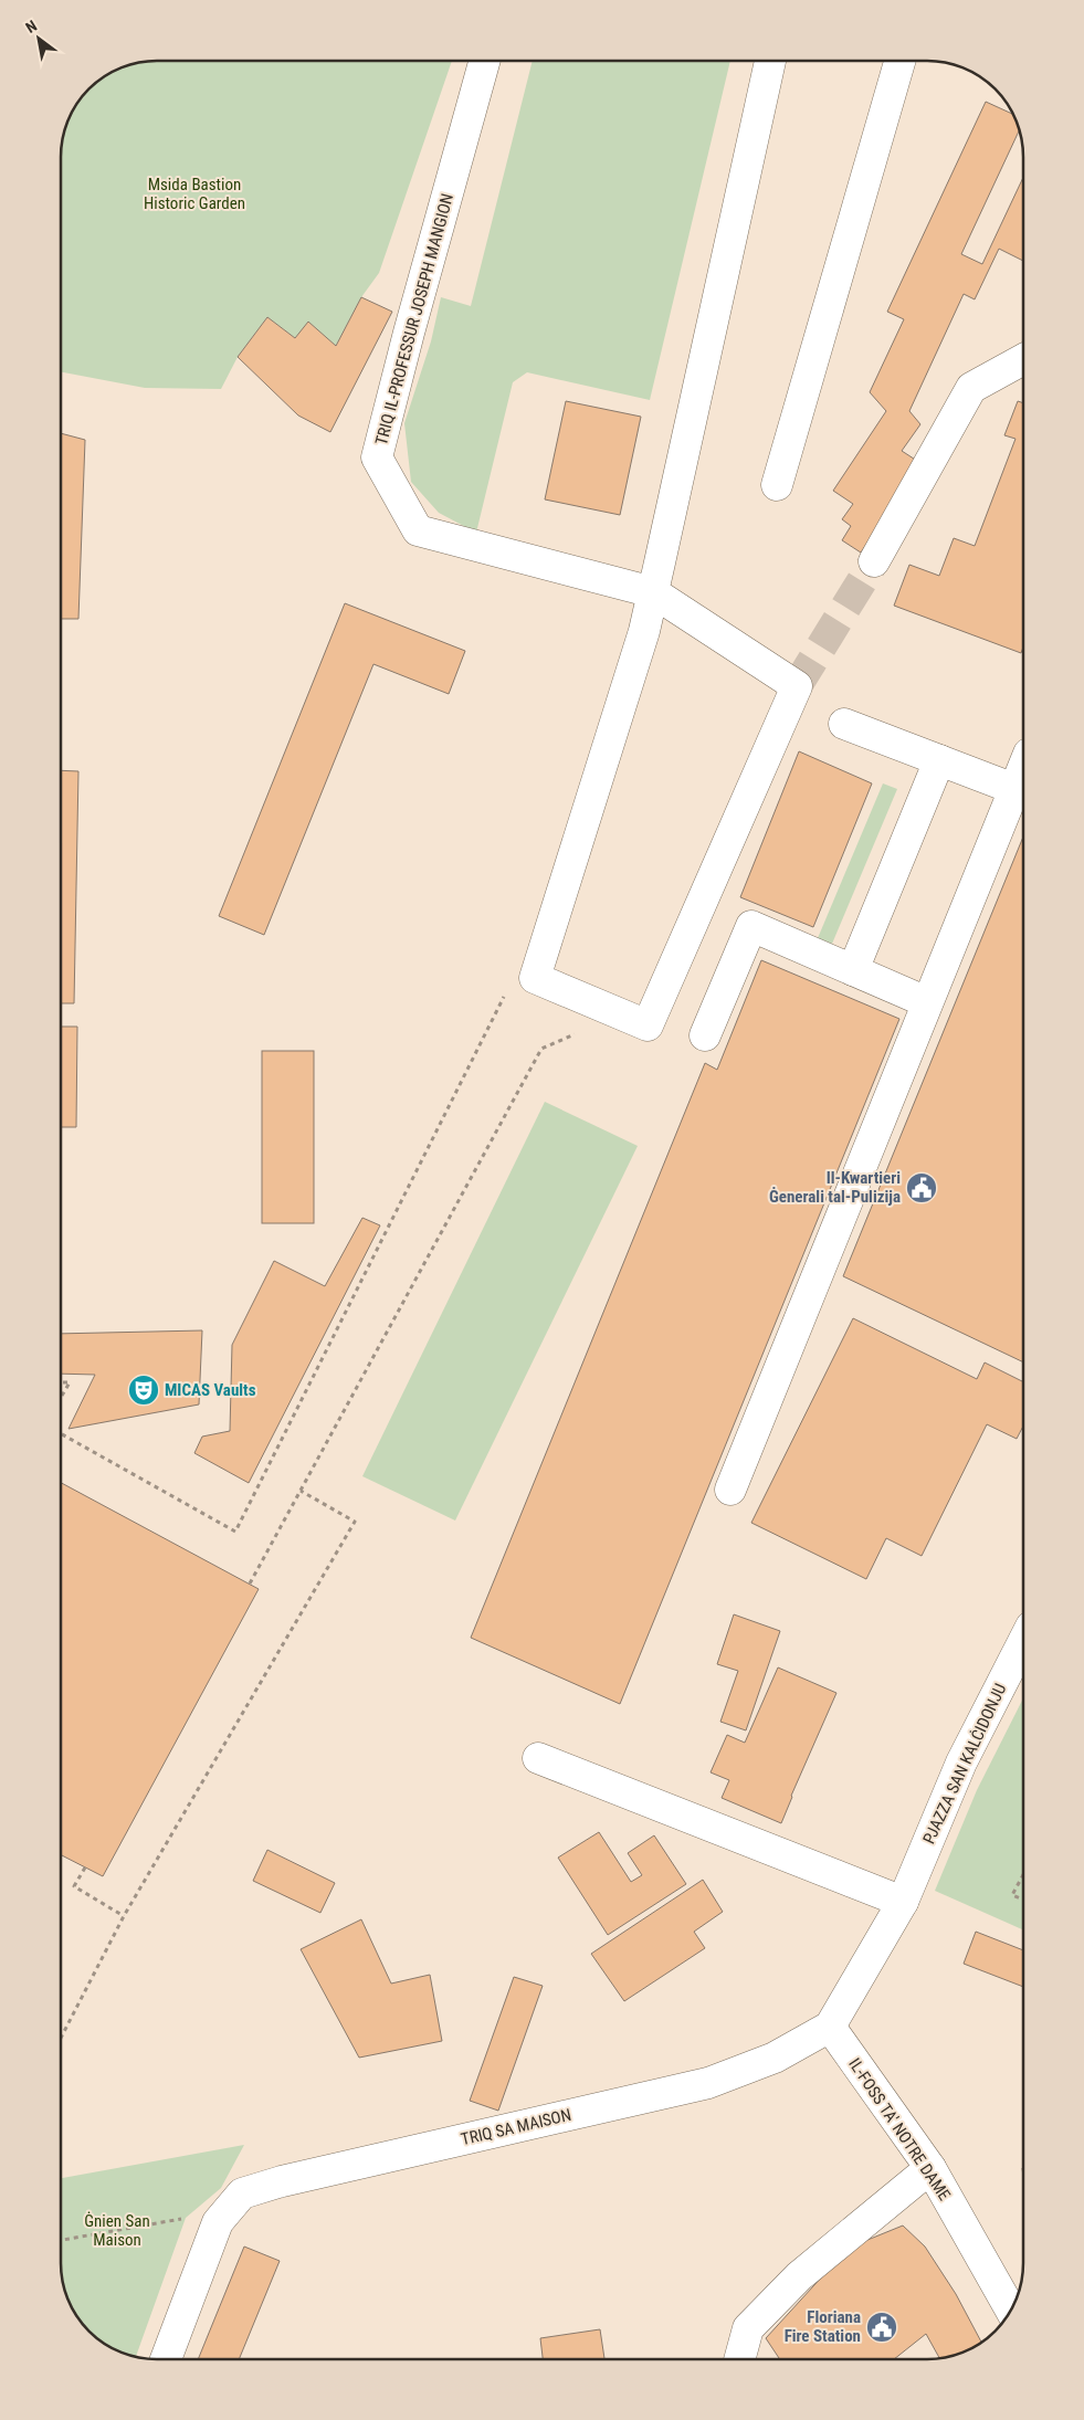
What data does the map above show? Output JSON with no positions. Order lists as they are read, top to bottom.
{
  "streets": {
    "street": [
      "TRIQ IL-PROFESSUR JOSEPH MANGION",
      "PJAZZA SAN KALĊIDONJU",
      "TRIQ SA MAISON",
      "IL-FOSS TA' NOTRE DAME"
    ]
  },
  "crossings": [
    ["TRIQ SA MAISON", "IL-FOSS TA' NOTRE DAME"]
  ],
  "parks": ["Msida Bastion Historic Garden", "Ġnien San Maison"],
  "places": {
    "public building": ["Il-Kwartieri Ġenerali tal-Pulizija", "Floriana Fire Station"],
    "theatre": ["MICAS Vaults"]
  },
  "north": "top left"
}
